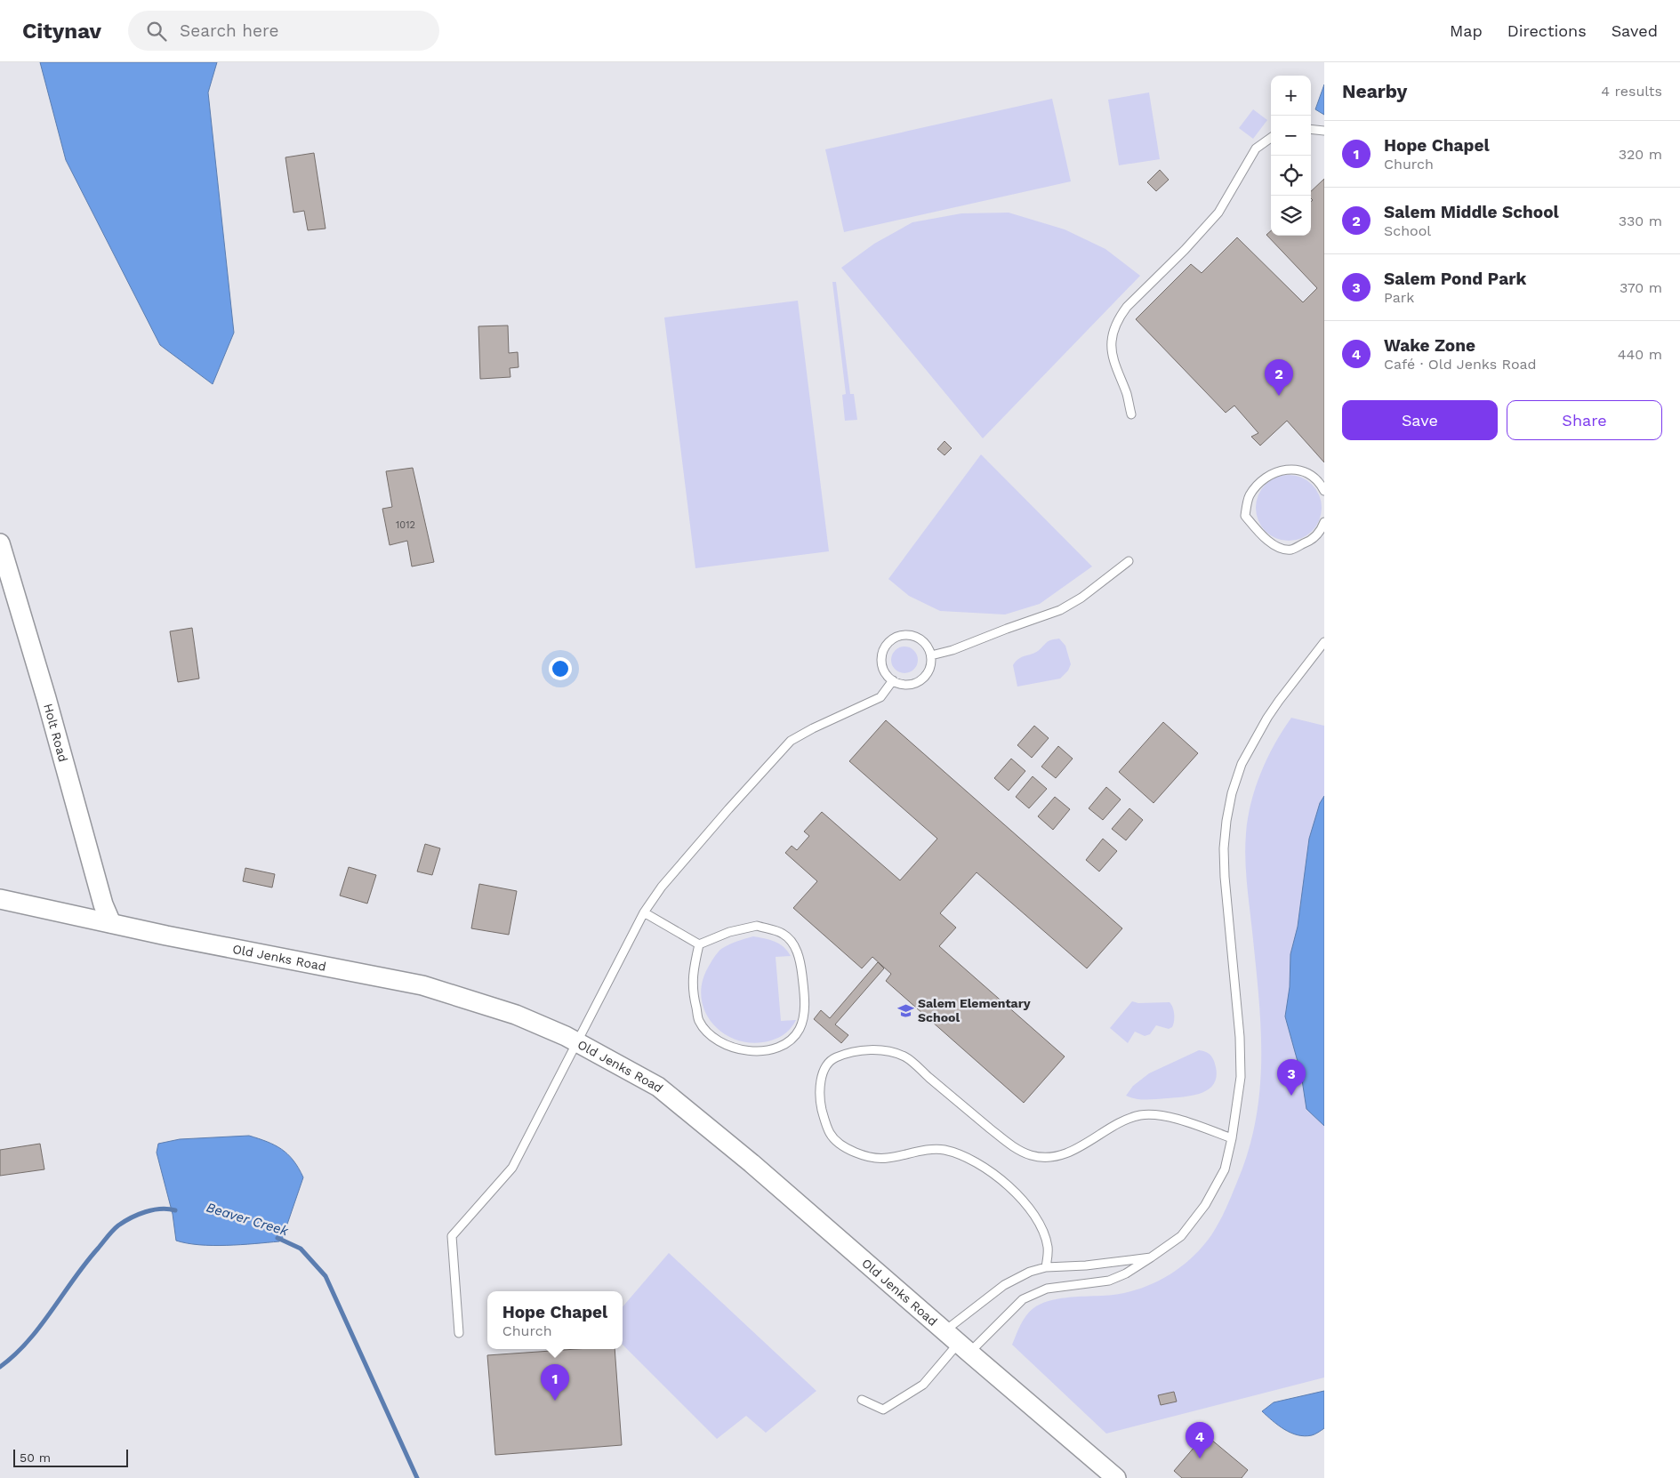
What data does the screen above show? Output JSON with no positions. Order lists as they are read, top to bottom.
{
  "streets": {
    "street": ["Holt Road", "Old Jenks Road"]
  },
  "crossings": [
    ["Holt Road", "Old Jenks Road"]
  ],
  "water": ["Beaver Creek"],
  "places": {
    "school or university": ["Salem Elementary School"]
  },
  "house_numbers": ["1012"],
  "scale_bar": "50 m",
  "page": {
    "header": "Citynav",
    "search": "Search here",
    "nav": ["Map", "Directions", "Saved"],
    "heading": ["Nearby", "4 results"],
    "map_buttons": ["+", "−"],
    "list": [
      {
        "mark": "1",
        "name": "Hope Chapel",
        "note": "Church",
        "value": "320 m"
      },
      {
        "mark": "2",
        "name": "Salem Middle School",
        "note": "School",
        "value": "330 m"
      },
      {
        "mark": "3",
        "name": "Salem Pond Park",
        "note": "Park",
        "value": "370 m"
      },
      {
        "mark": "4",
        "name": "Wake Zone",
        "note": "Café · Old Jenks Road",
        "value": "440 m"
      }
    ],
    "pins": [
      "2",
      "3",
      "1",
      "4"
    ],
    "buttons": ["Save", "Share"],
    "popup": ["Hope Chapel", "Church"],
    "scale": "50 m"
  }
}
